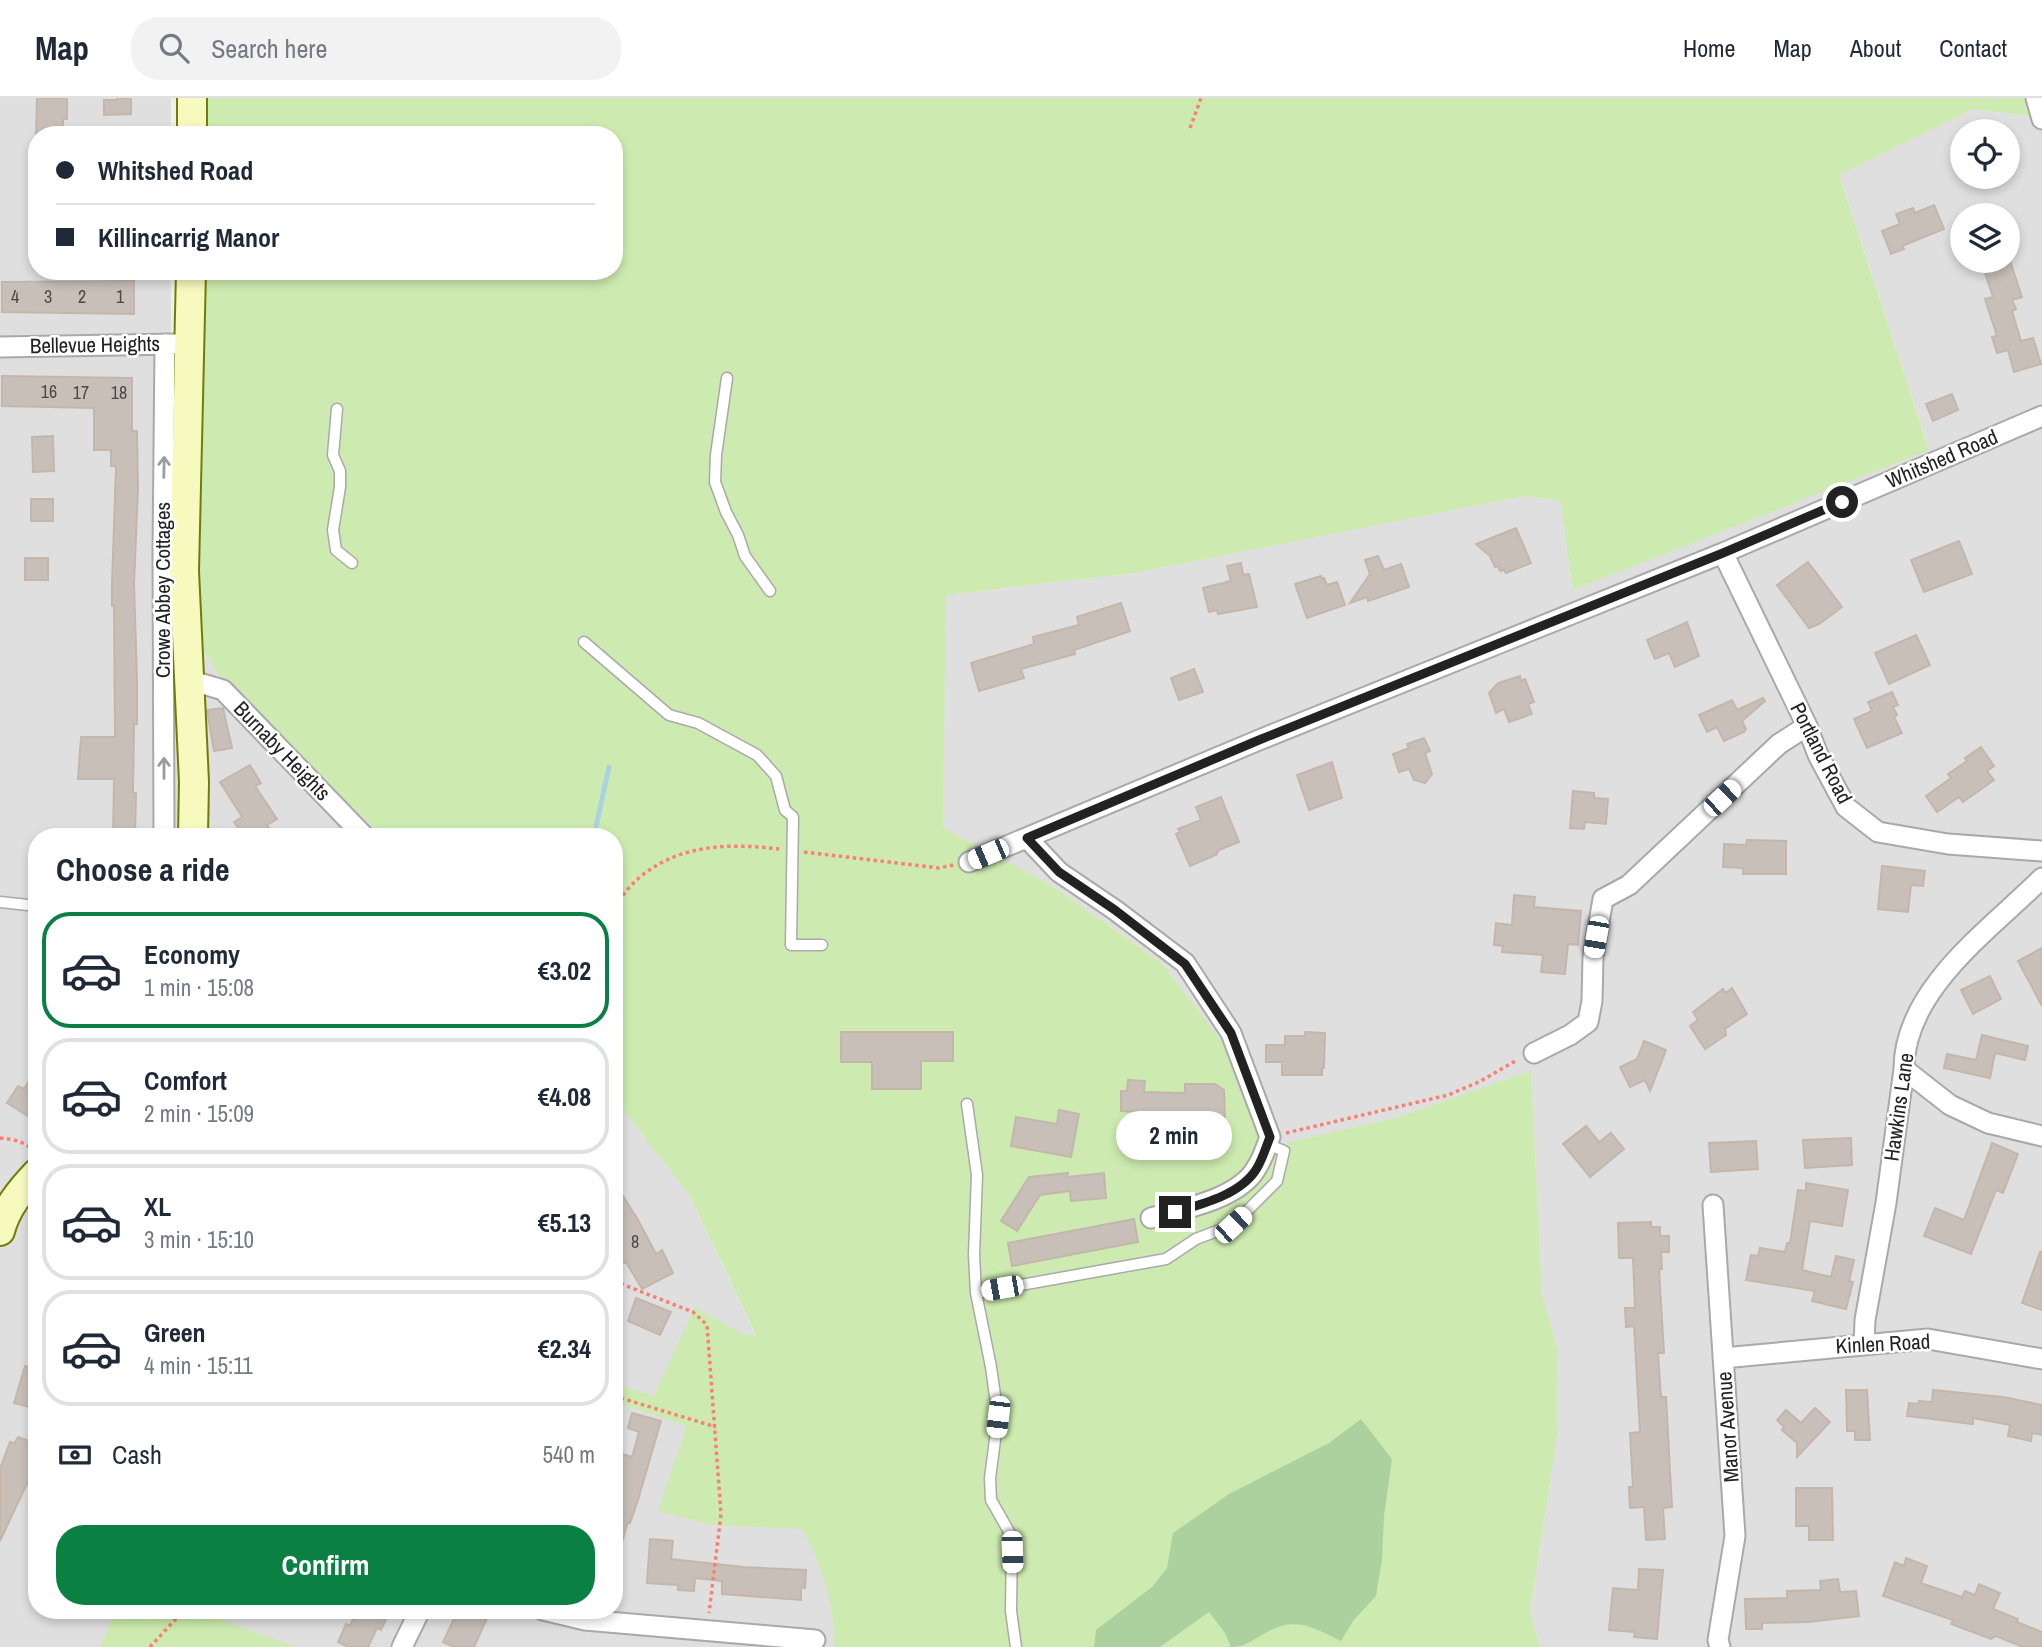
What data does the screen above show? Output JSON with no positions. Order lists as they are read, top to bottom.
{
  "streets": {
    "street": [
      "Bellevue Heights",
      "Whitshed Road",
      "Crowe Abbey Cottages",
      "Burnaby Heights",
      "Portland Road",
      "Hawkins Lane",
      "Kinlen Road",
      "Manor Avenue"
    ]
  },
  "crossings": [
    ["Bellevue Heights", "Crowe Abbey Cottages"],
    ["Whitshed Road", "Portland Road"],
    ["Hawkins Lane", "Kinlen Road"],
    ["Kinlen Road", "Manor Avenue"]
  ],
  "one_way": ["Crowe Abbey Cottages"],
  "house_numbers": [
    "4",
    "3",
    "2",
    "1",
    "16",
    "17",
    "18",
    "8"
  ],
  "page": {
    "header": "Map",
    "search": "Search here",
    "nav": [
      "Home",
      "Map",
      "About",
      "Contact"
    ],
    "banner": ["Whitshed Road", "Killincarrig Manor"],
    "heading": "Choose a ride",
    "list": [
      {
        "name": "Economy",
        "note": "1 min · 15:08",
        "value": "€3.02"
      },
      {
        "name": "Comfort",
        "note": "2 min · 15:09",
        "value": "€4.08"
      },
      {
        "name": "XL",
        "note": "3 min · 15:10",
        "value": "€5.13"
      },
      {
        "name": "Green",
        "note": "4 min · 15:11",
        "value": "€2.34"
      }
    ],
    "bubble": "2 min",
    "pay": ["Cash", "540 m"],
    "buttons": "Confirm"
  }
}
